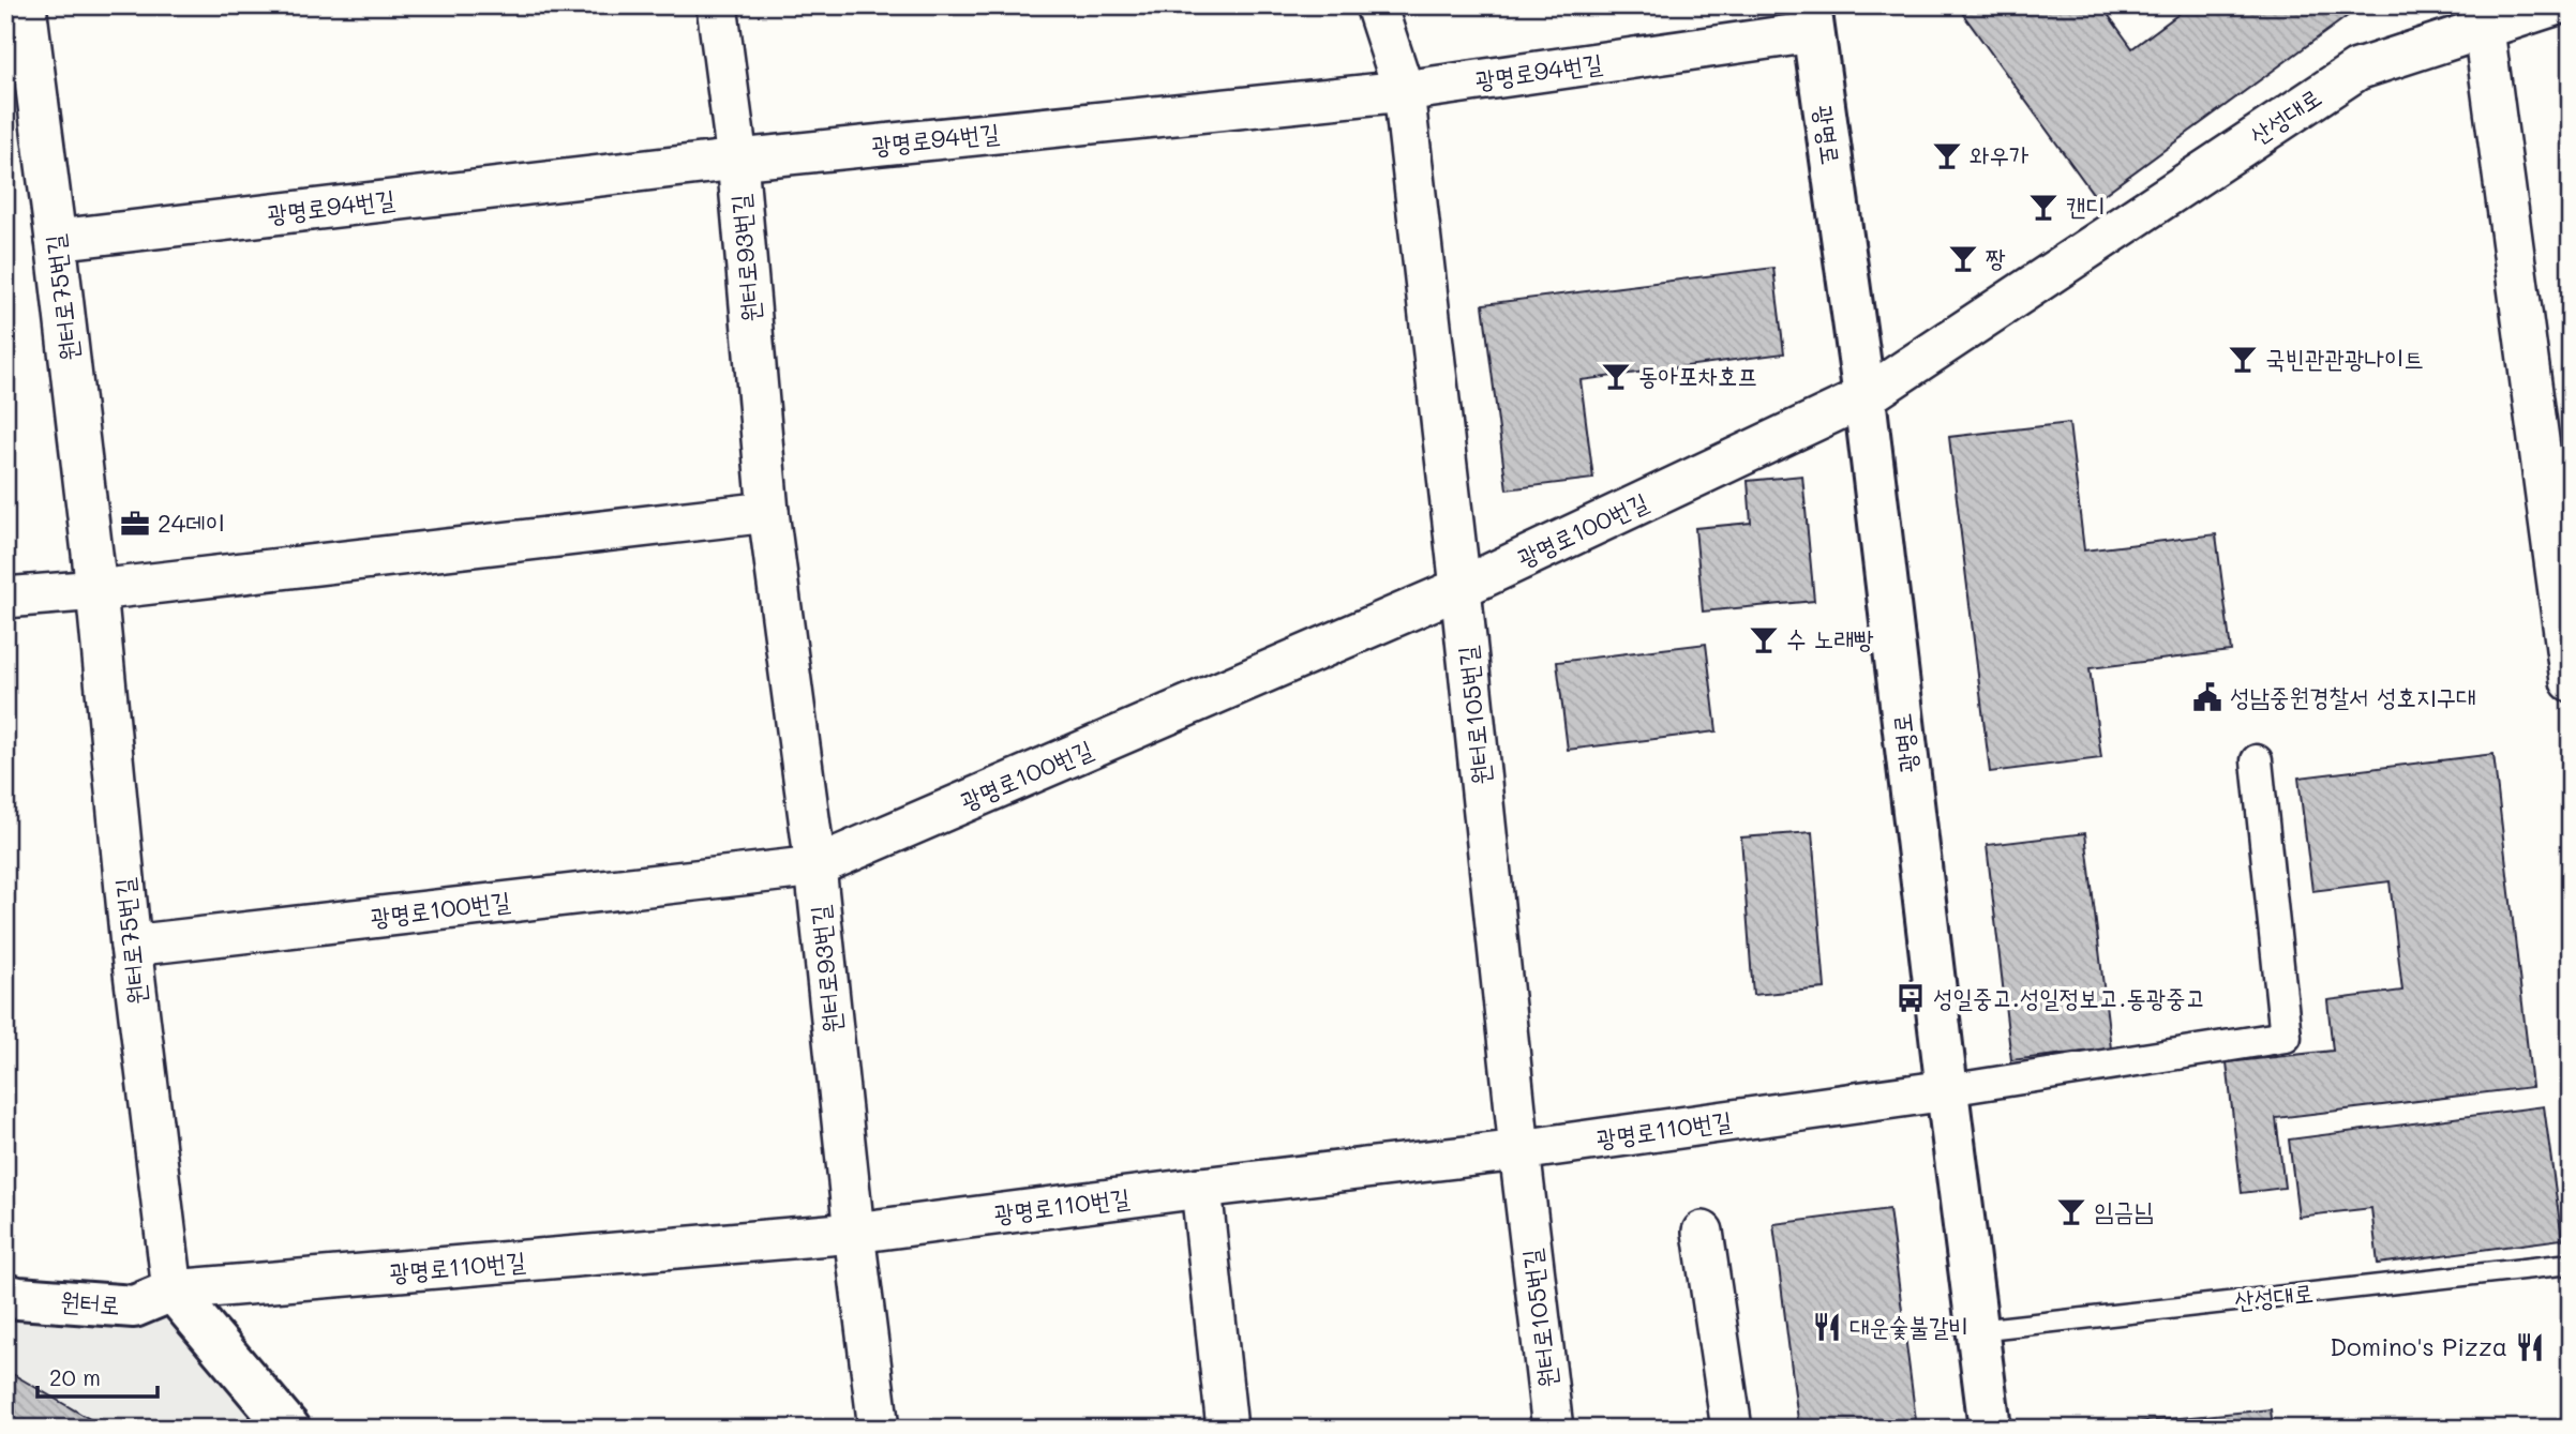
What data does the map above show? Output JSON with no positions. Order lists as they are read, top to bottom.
{
  "streets": {
    "main road": ["광명로", "원터로"],
    "street": [
      "광명로94번길",
      "산성대로",
      "원터로93번길",
      "원터로75번길",
      "광명로100번길",
      "원터로105번길",
      "광명로110번길"
    ]
  },
  "crossings": [
    ["광명로94번길", "광명로"],
    ["광명로94번길", "원터로93번길"],
    ["광명로94번길", "원터로75번길"],
    ["광명로94번길", "원터로105번길"],
    ["산성대로", "광명로"],
    ["산성대로", "광명로100번길"],
    ["광명로", "광명로100번길"],
    ["광명로", "광명로110번길"],
    ["원터로93번길", "광명로100번길"],
    ["원터로93번길", "광명로110번길"],
    ["원터로75번길", "광명로100번길"],
    ["원터로75번길", "광명로110번길"],
    ["원터로75번길", "원터로"],
    ["광명로100번길", "원터로105번길"],
    ["원터로105번길", "광명로110번길"],
    ["광명로110번길", "원터로"]
  ],
  "places": {
    "bar": [
      "와우가",
      "캔디",
      "짱",
      "국빈관관광나이트",
      "동아포차호프",
      "수 노래빵",
      "임금님"
    ],
    "office": ["24데이"],
    "public building": ["성남중원경찰서 성호지구대"],
    "bus stop": ["성일중고.성일정보고.동광중고"],
    "restaurant": ["대운숯불갈비", "Domino's Pizza"]
  },
  "scale_bar": "20 m"
}
